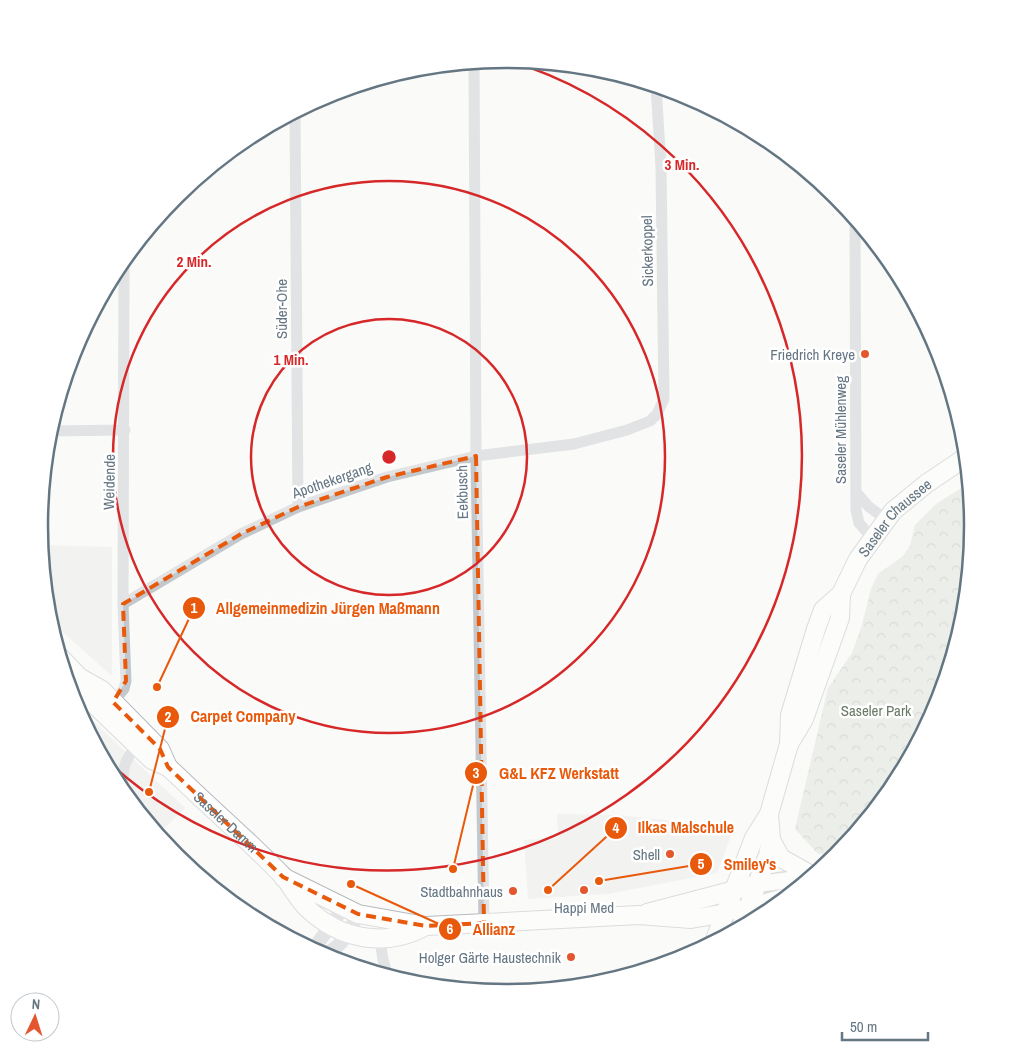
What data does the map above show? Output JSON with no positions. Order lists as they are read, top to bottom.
{
  "streets": {
    "main road": ["Saseler Chaussee", "Saseler Damm"],
    "street": [
      "Sickerkoppel",
      "Süder-Ohe",
      "Saseler Mühlenweg",
      "Apothekergang",
      "Weidende",
      "Eekbusch"
    ]
  },
  "crossings": [
    ["Sickerkoppel", "Apothekergang"],
    ["Süder-Ohe", "Apothekergang"],
    ["Saseler Mühlenweg", "Saseler Chaussee"],
    ["Apothekergang", "Weidende"],
    ["Apothekergang", "Eekbusch"],
    ["Weidende", "Saseler Damm"]
  ],
  "parks": ["Saseler Park"],
  "places": [
    "Friedrich Kreye",
    "Allgemeinmedizin Jürgen Maßmann",
    "Carpet Company",
    "Shell",
    "G&L KFZ Werkstatt",
    "Smiley's",
    "Allianz",
    "Ilkas Malschule",
    "Happi Med",
    "Stadtbahnhaus",
    "Holger Gärte Haustechnik"
  ],
  "scale_bar": "50 m",
  "north": "top",
  "rings": ["3 Min.", "2 Min.", "1 Min."]
}
